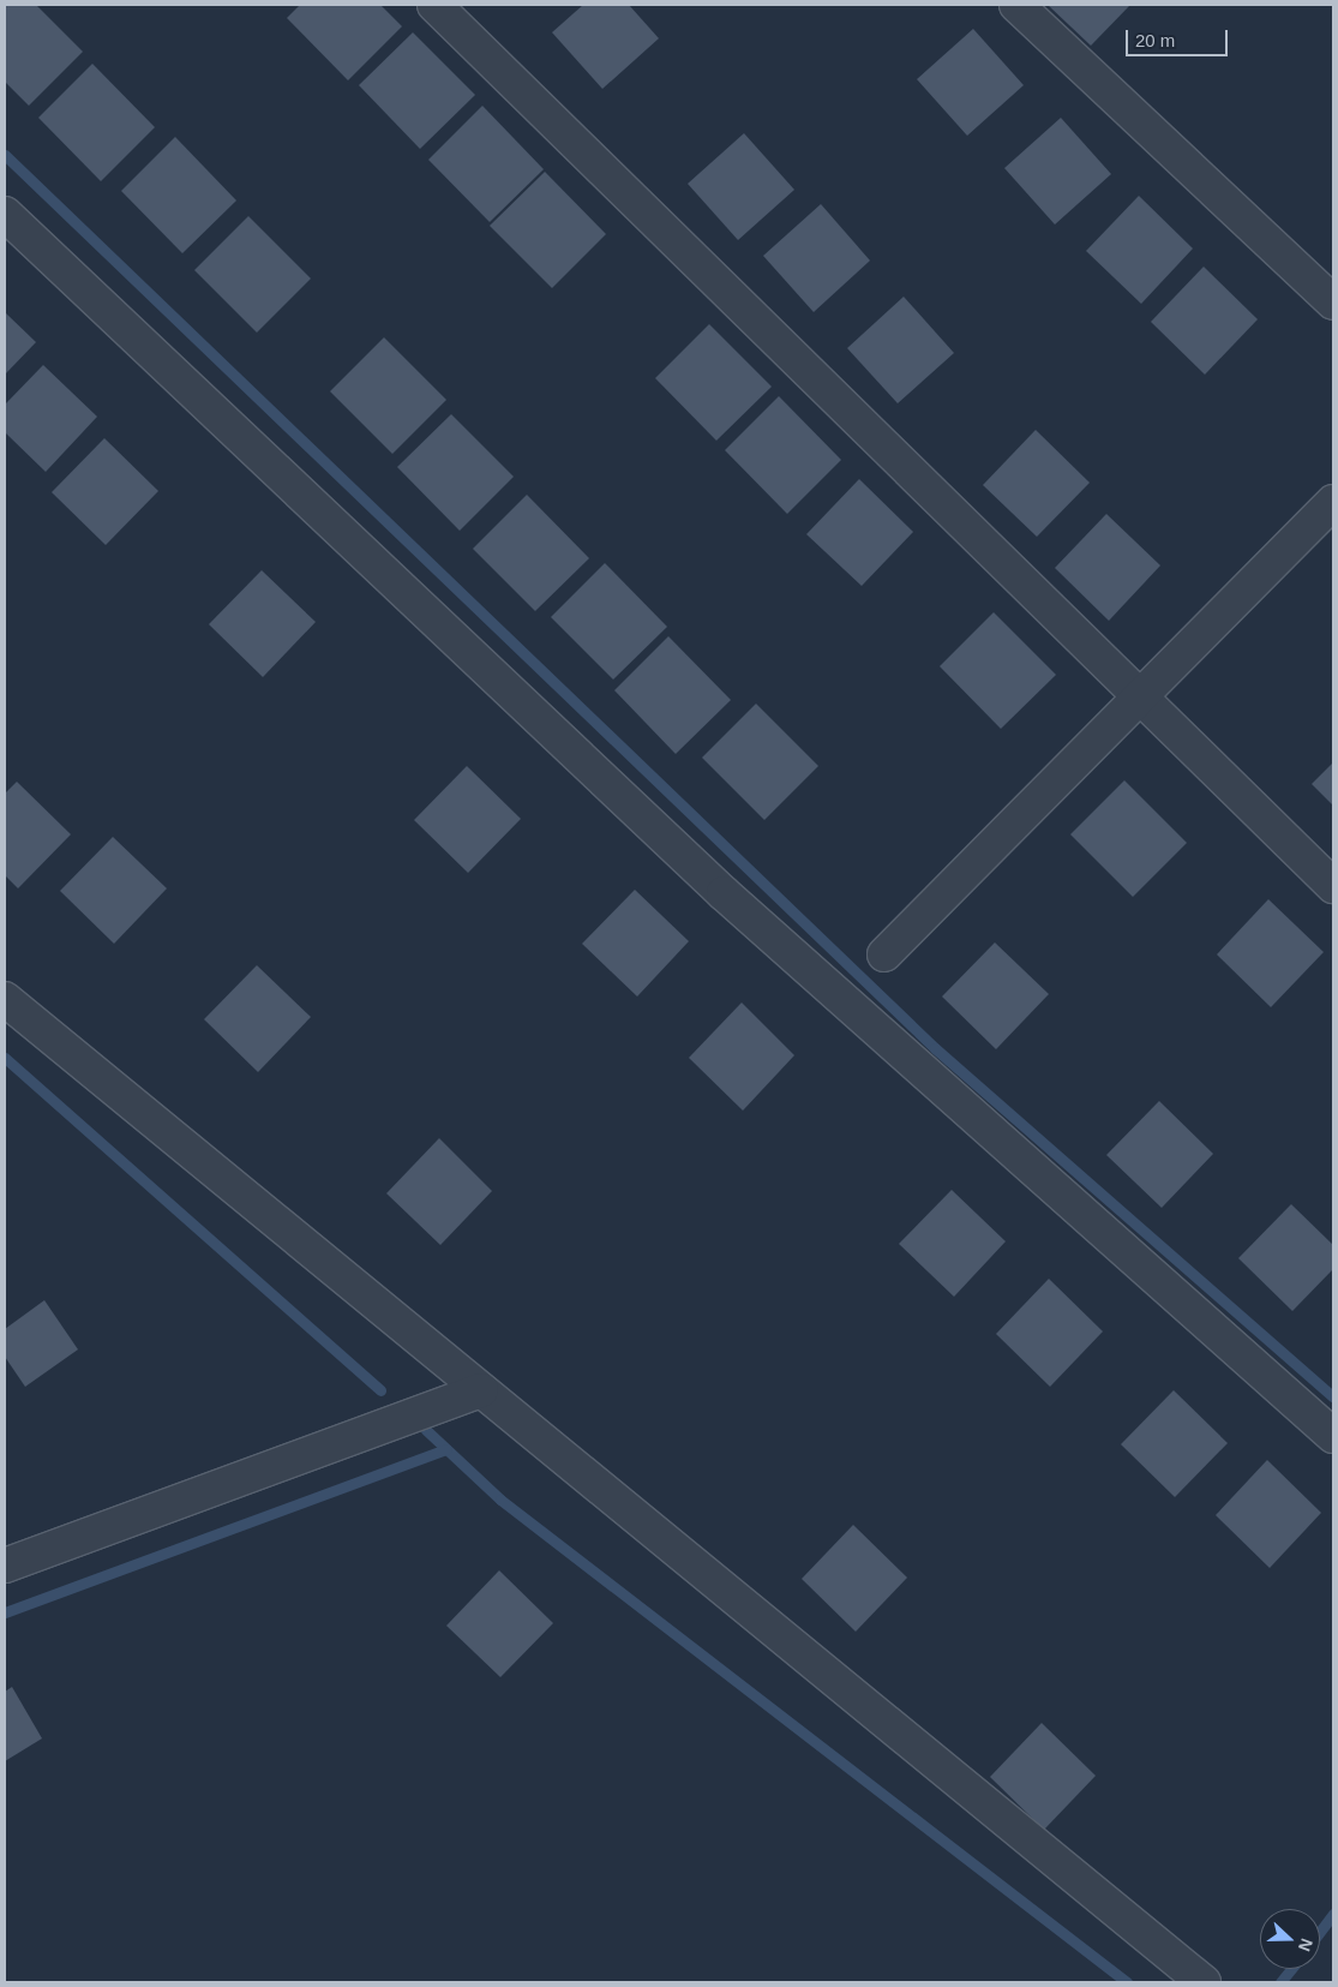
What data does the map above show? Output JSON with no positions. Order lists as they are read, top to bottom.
{
  "scale_bar": "20 m",
  "north": "right"
}
